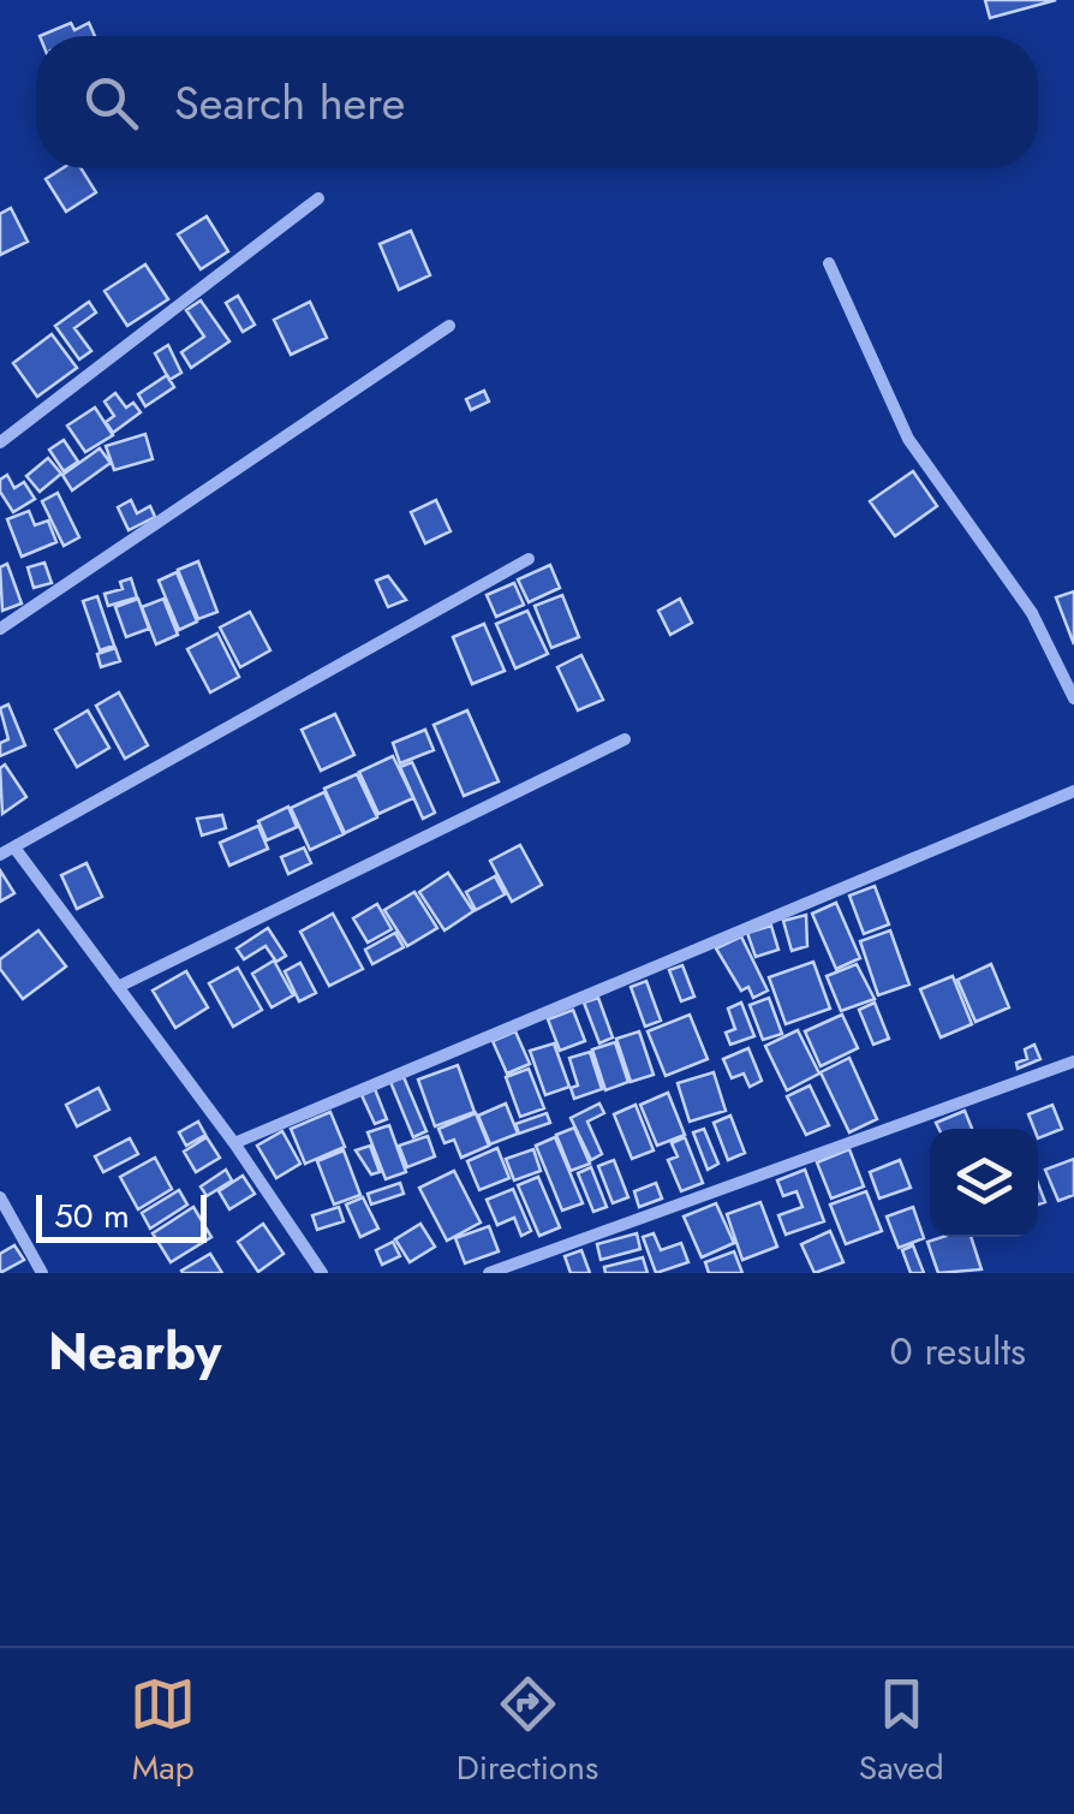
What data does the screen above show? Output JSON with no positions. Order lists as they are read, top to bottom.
{
  "scale_bar": "50 m",
  "page": {
    "search": "Search here",
    "scale": "50 m",
    "heading": ["Nearby", "0 results"],
    "nav": ["Map", "Directions", "Saved"]
  }
}
